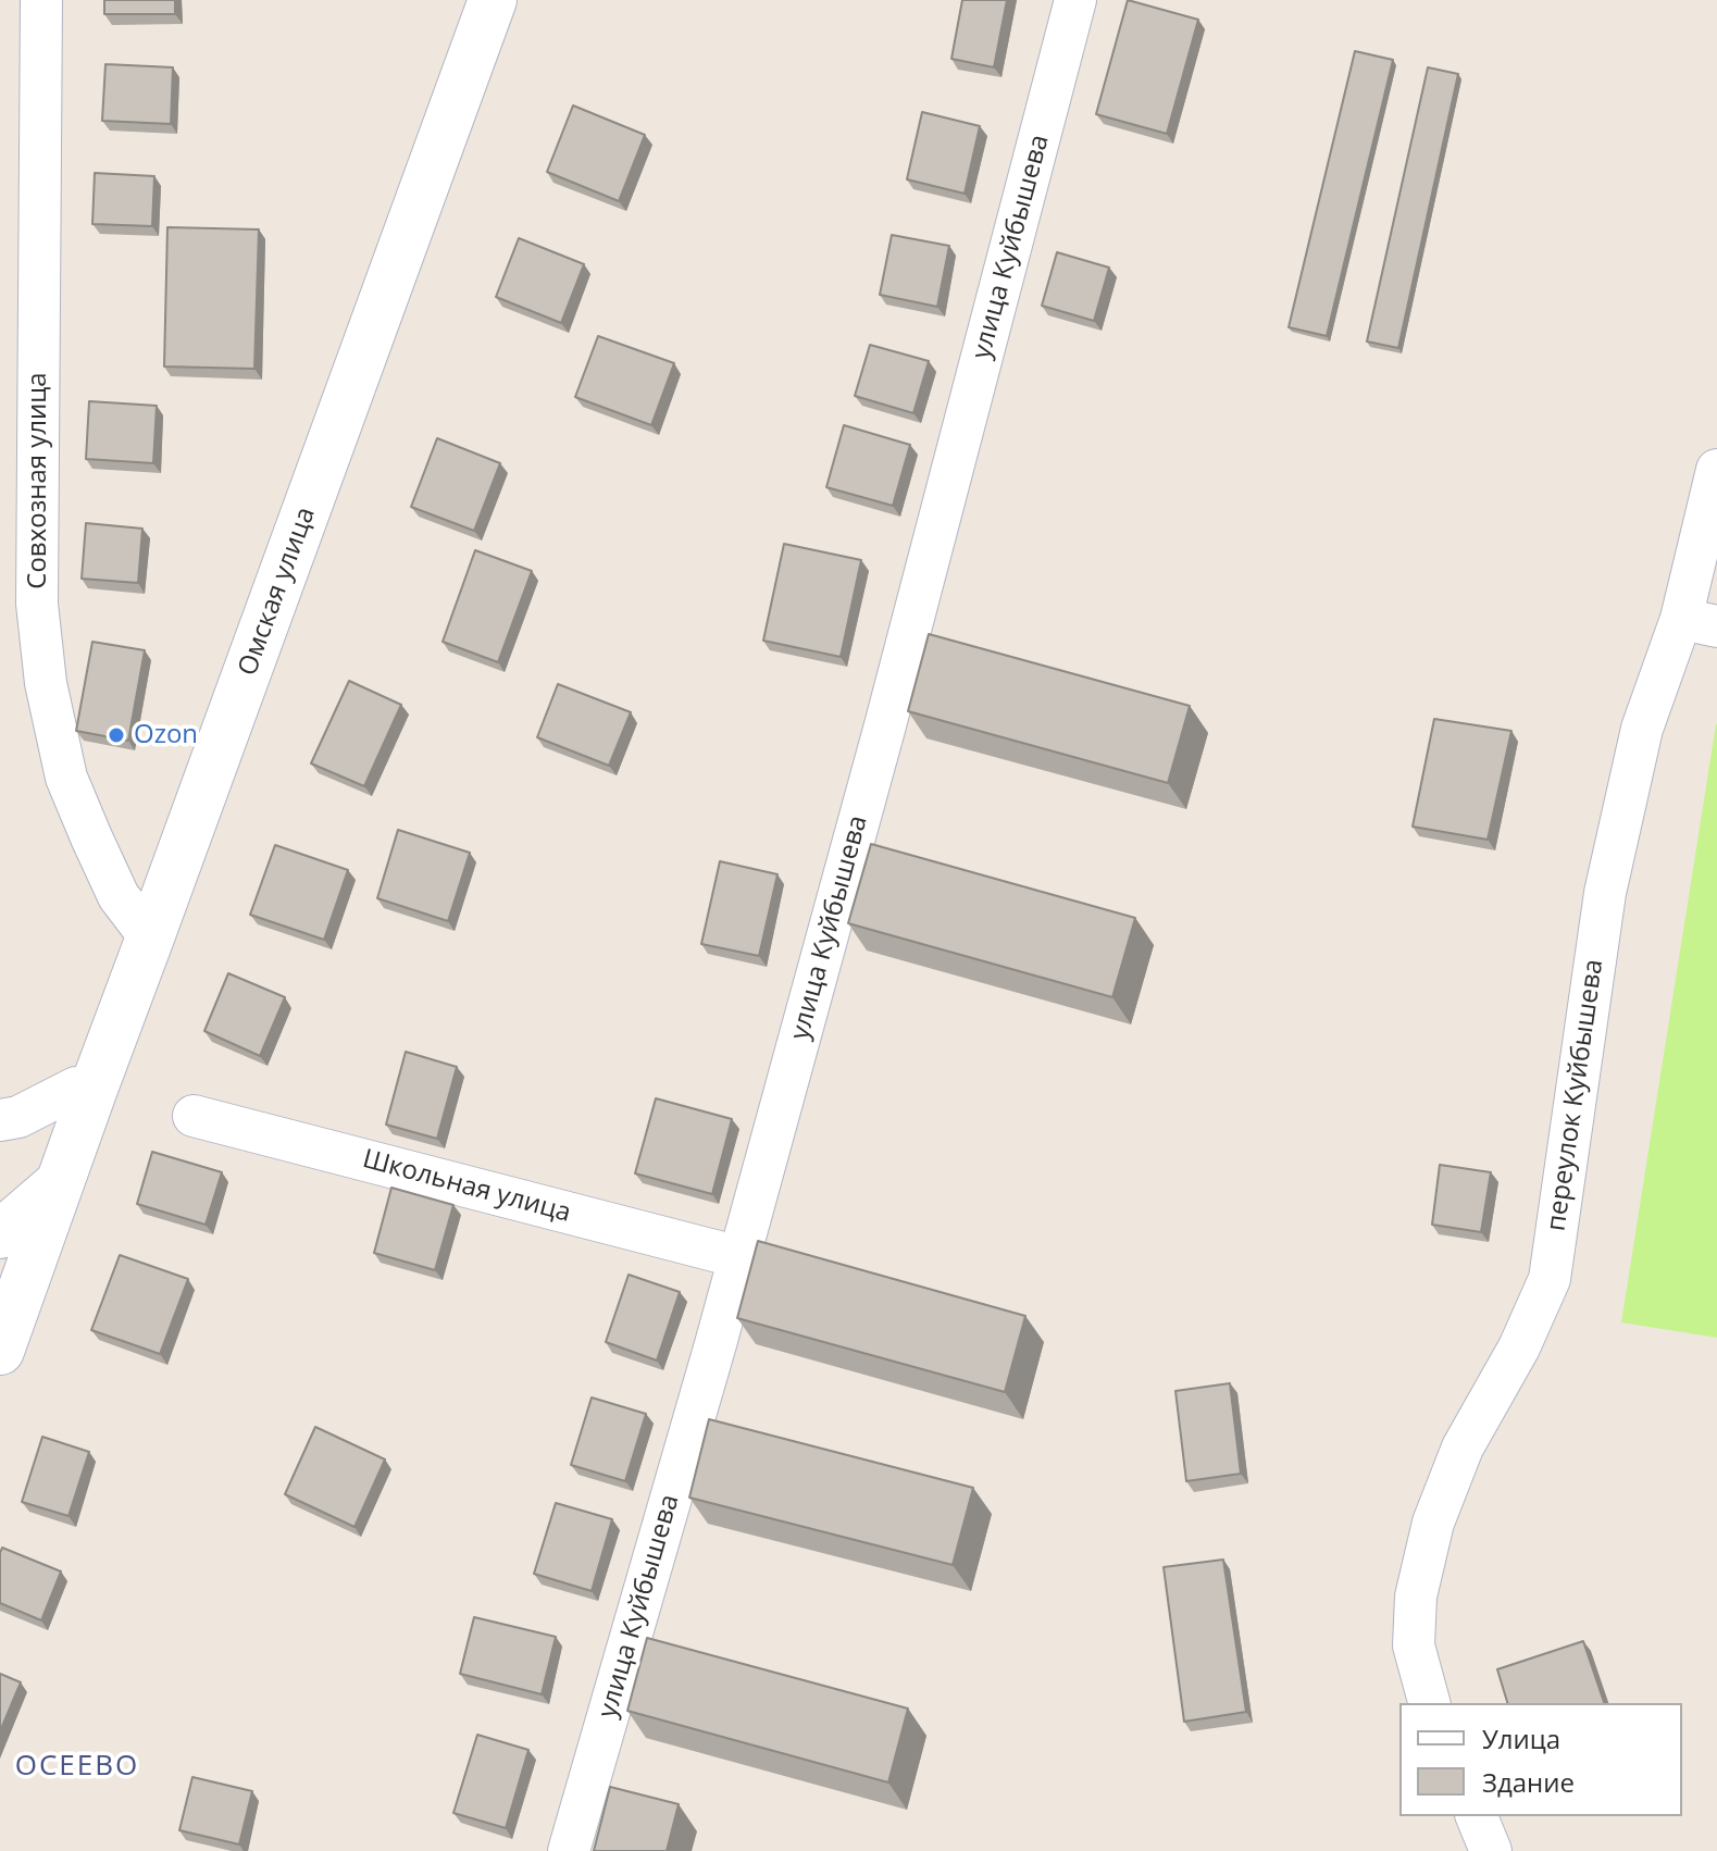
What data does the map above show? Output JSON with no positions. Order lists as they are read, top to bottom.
{
  "streets": {
    "street": [
      "улица Куйбышева",
      "Совхозная улица",
      "Омская улица",
      "переулок Куйбышева",
      "Школьная улица"
    ]
  },
  "crossings": [
    ["улица Куйбышева", "Школьная улица"],
    ["Совхозная улица", "Омская улица"]
  ],
  "districts": ["ОСЕЕВО"],
  "places": ["Ozon"],
  "legend": ["Улица", "Здание"]
}
